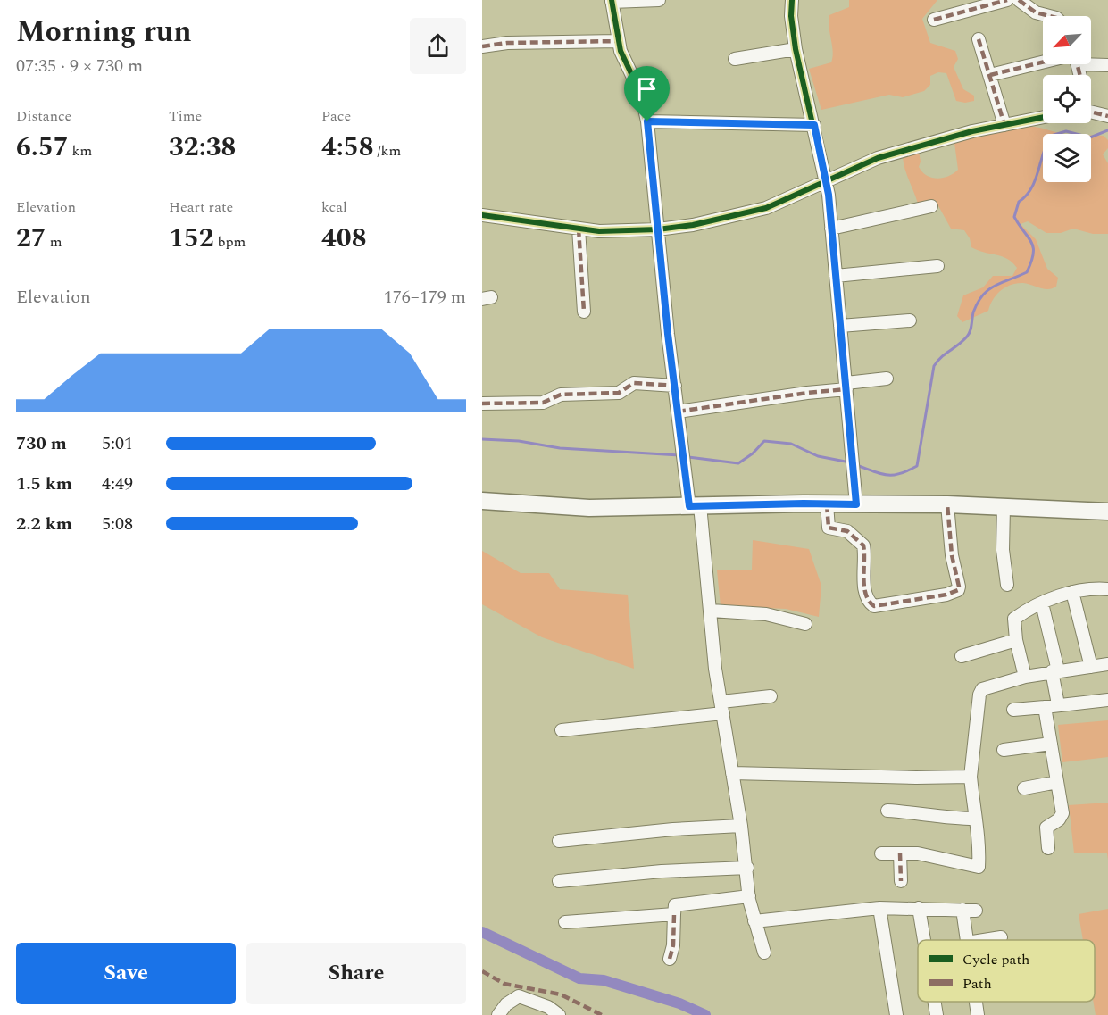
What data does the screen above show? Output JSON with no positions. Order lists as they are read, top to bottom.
{
  "legend": ["Cycle path", "Path"],
  "north": "bottom left",
  "page": {
    "heading": ["Morning run", "07:35 · 9 × 730 m"],
    "stats": [
      ["Distance", "6.57 km"],
      ["Time", "32:38"],
      ["Pace", "4:58 /km"],
      ["Elevation", "27 m"],
      ["Heart rate", "152 bpm"],
      ["kcal", "408"]
    ],
    "chart": ["Elevation", "176–179 m"],
    "list": [
      {
        "name": "730 m",
        "note": "5:01"
      },
      {
        "name": "1.5 km",
        "note": "4:49"
      },
      {
        "name": "2.2 km",
        "note": "5:08"
      }
    ],
    "buttons": ["Save", "Share"]
  }
}
